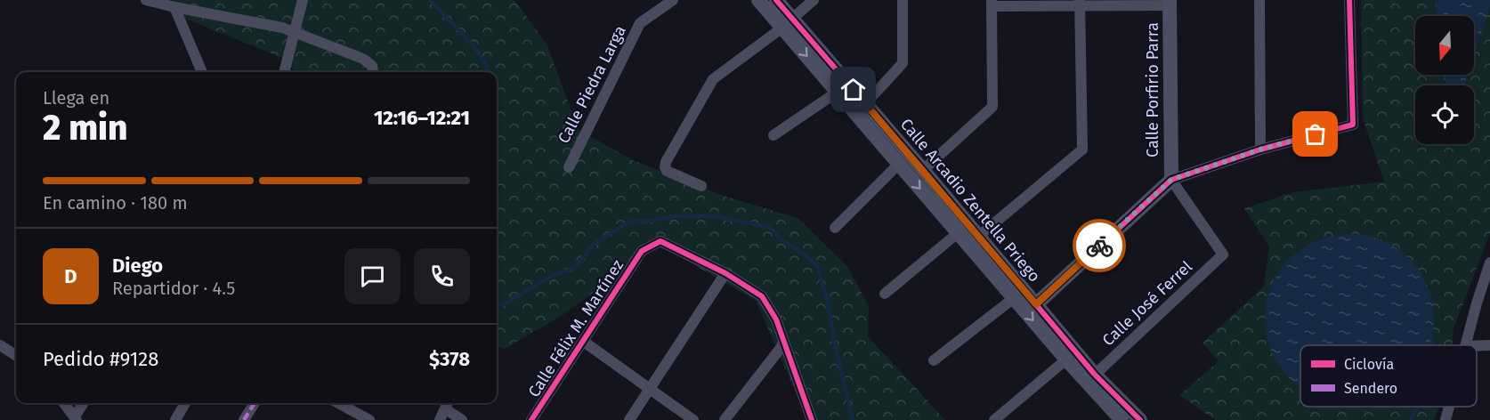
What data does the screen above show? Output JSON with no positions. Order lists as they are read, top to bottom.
{
  "streets": {
    "street": [
      "Calle Piedra Larga",
      "Calle Porfirio Parra",
      "Calle Arcadio Zentella Priego",
      "Calle José Ferrel",
      "Calle Félix M. Martínez"
    ]
  },
  "crossings": [
    ["Calle Porfirio Parra", "Calle José Ferrel"],
    ["Calle Arcadio Zentella Priego", "Calle José Ferrel"]
  ],
  "legend": ["Ciclovía", "Sendero"],
  "north": "bottom",
  "page": {
    "heading": ["2 min", "Llega en", "12:16–12:21"],
    "panel": [
      "Diego",
      "Repartidor · 4.5",
      "Pedido #9128",
      "$378"
    ],
    "bar": "En camino · 180 m",
    "round": "D"
  }
}
